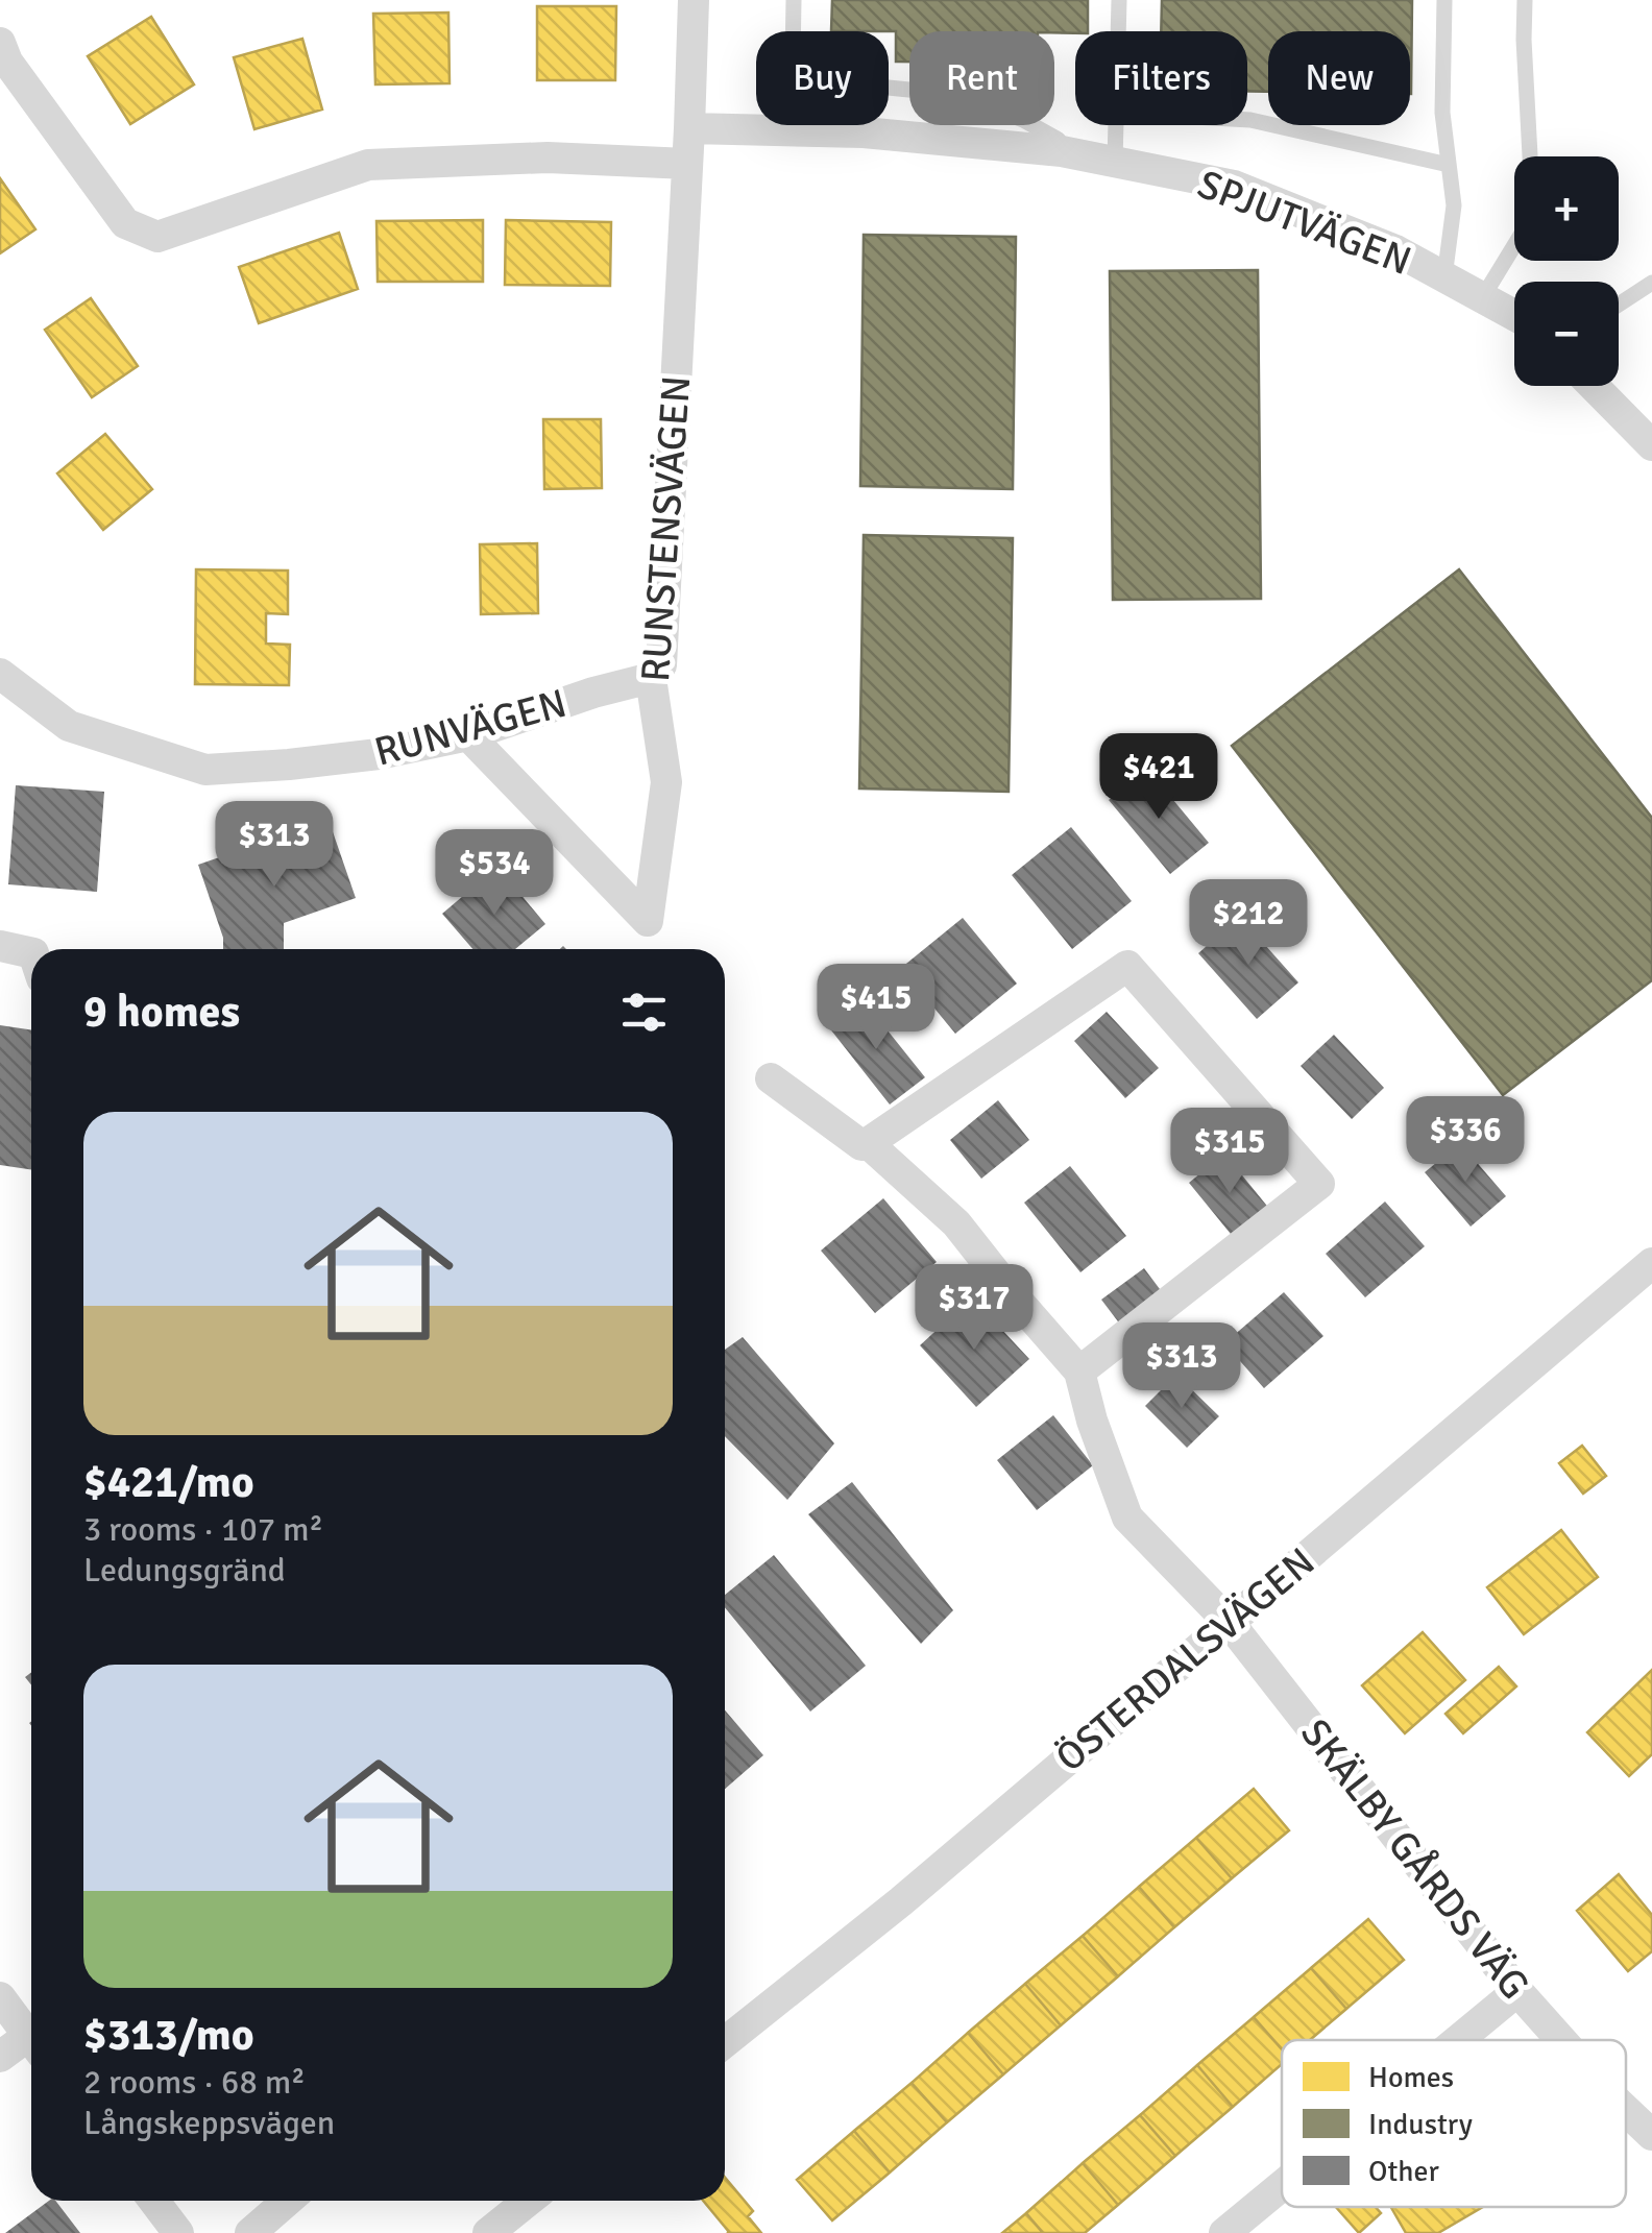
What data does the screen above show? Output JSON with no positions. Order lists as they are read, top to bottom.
{
  "streets": {
    "street": [
      "SPJUTVÄGEN",
      "RUNSTENSVÄGEN",
      "RUNVÄGEN",
      "ÖSTERDALSVÄGEN",
      "SKÄLBY GÅRDS VÄG"
    ]
  },
  "crossings": [
    ["SPJUTVÄGEN", "RUNSTENSVÄGEN"],
    ["RUNSTENSVÄGEN", "RUNVÄGEN"],
    ["ÖSTERDALSVÄGEN", "SKÄLBY GÅRDS VÄG"]
  ],
  "legend": ["Homes", "Industry", "Other"],
  "page": {
    "chip": [
      "Buy",
      "Rent",
      "Filters",
      "New"
    ],
    "map_buttons": ["+", "−"],
    "price": [
      "$421",
      "$313",
      "$534",
      "$212",
      "$415",
      "$336",
      "$315",
      "$317",
      "$313"
    ],
    "heading": "9 homes",
    "list": [
      {
        "name": "$421/mo",
        "note": "3 rooms · 107 m² · Ledungsgränd"
      },
      {
        "name": "$313/mo",
        "note": "2 rooms · 68 m² · Långskeppsvägen"
      }
    ]
  }
}
